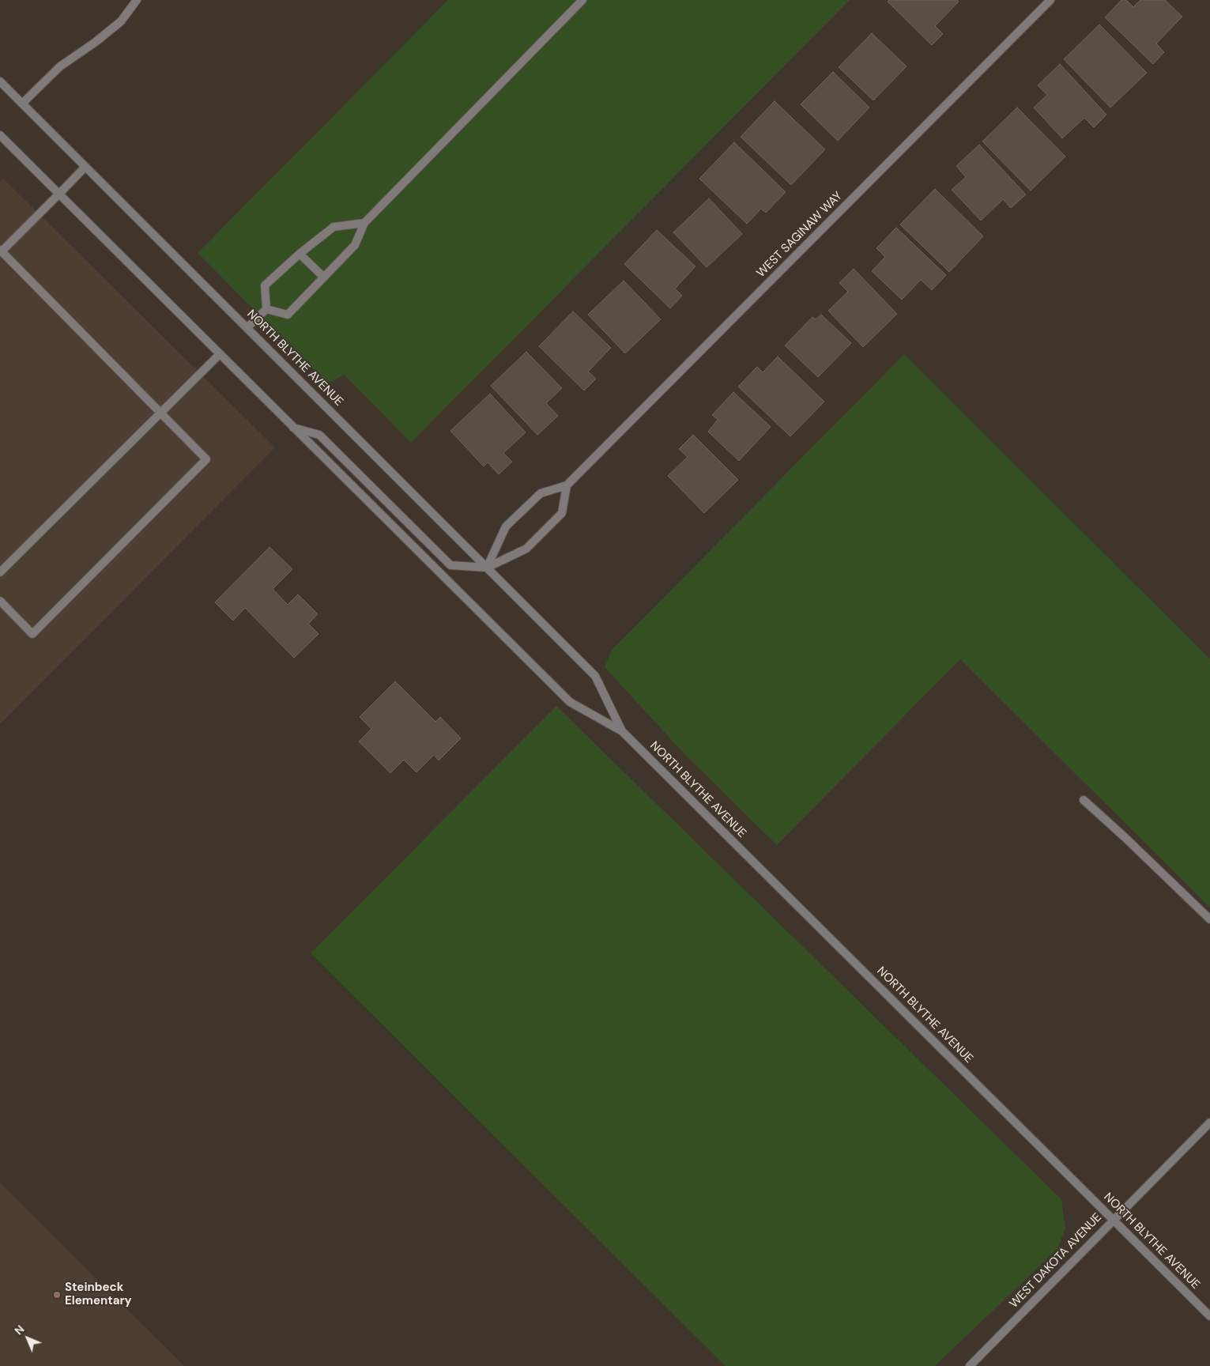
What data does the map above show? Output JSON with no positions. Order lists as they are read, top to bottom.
{
  "streets": {
    "street": ["WEST SAGINAW WAY", "NORTH BLYTHE AVENUE", "WEST DAKOTA AVENUE"]
  },
  "crossings": [
    ["WEST SAGINAW WAY", "NORTH BLYTHE AVENUE"],
    ["NORTH BLYTHE AVENUE", "WEST DAKOTA AVENUE"]
  ],
  "places": ["Steinbeck Elementary"],
  "north": "top left"
}
